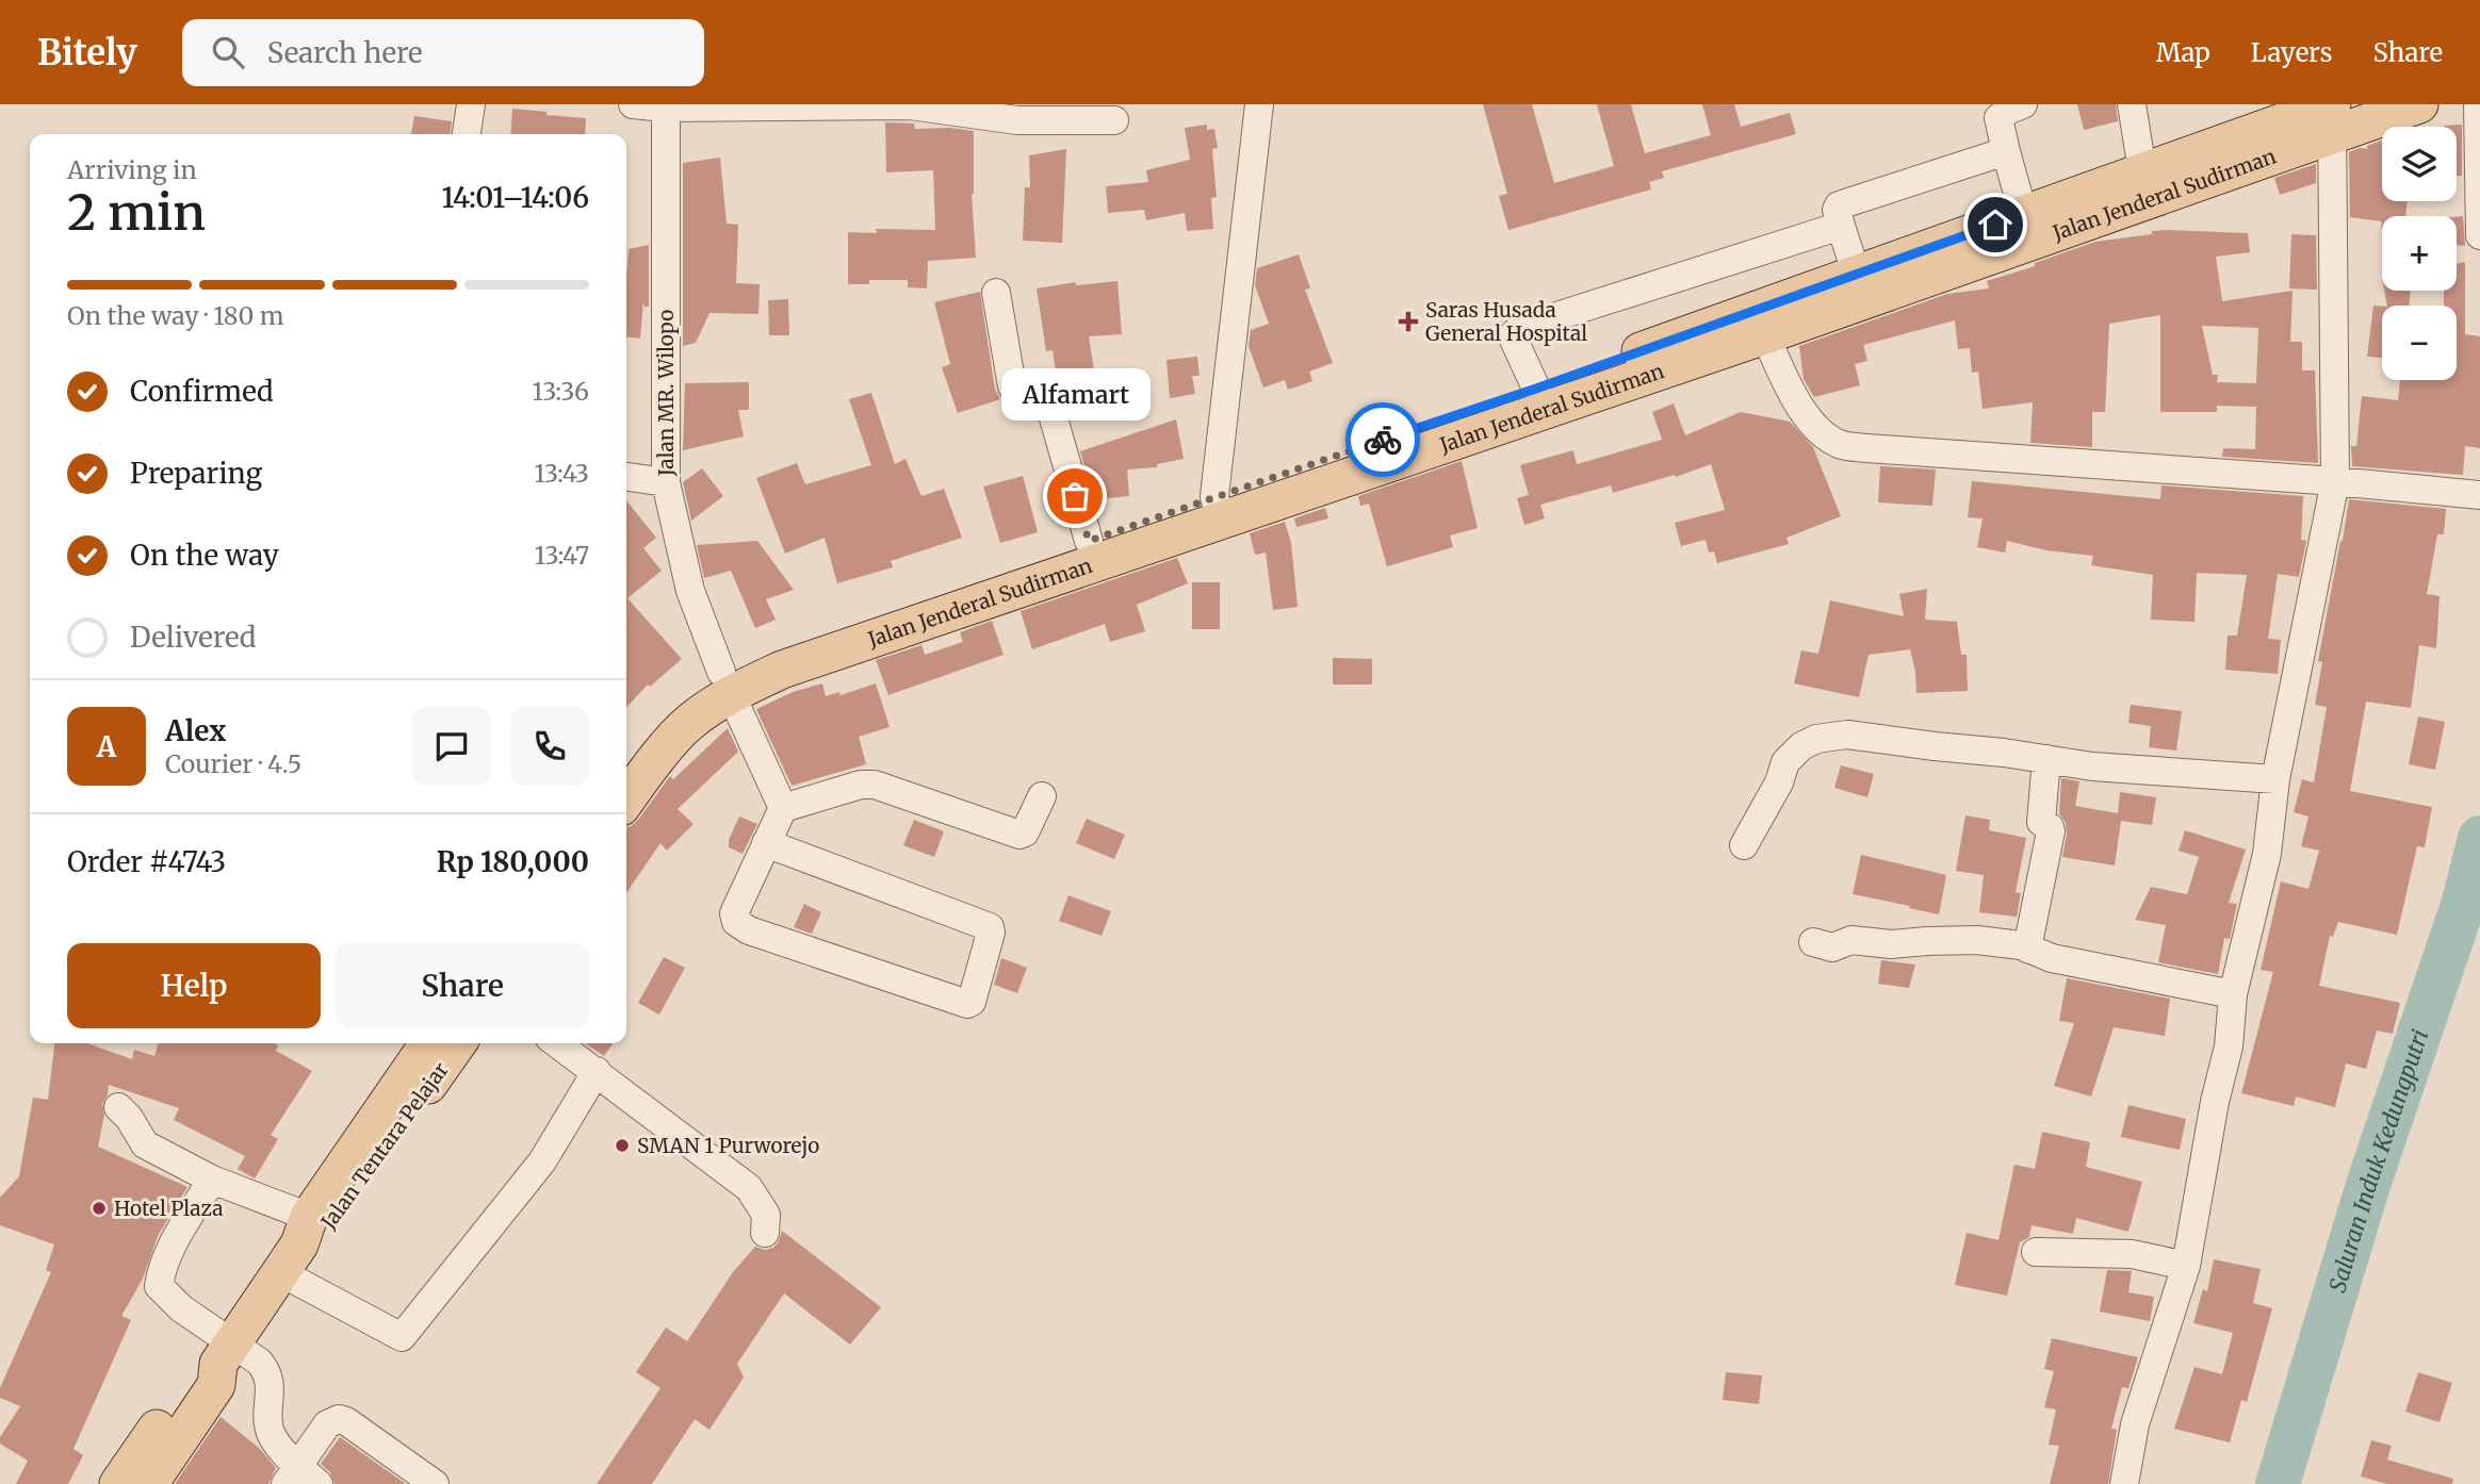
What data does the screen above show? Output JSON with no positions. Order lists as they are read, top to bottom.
{
  "streets": {
    "main road": ["Jalan Jenderal Sudirman", "Jalan Tentara Pelajar"],
    "street": ["Jalan MR. Wilopo"]
  },
  "crossings": [
    ["Jalan Jenderal Sudirman", "Jalan MR. Wilopo"]
  ],
  "water": ["Saluran Induk Kedungputri"],
  "places": {
    "health": ["Saras Husada General Hospital"],
    "other": ["Alfamart", "SMAN 1 Purworejo", "Hotel Plaza"]
  },
  "page": {
    "header": "Bitely",
    "search": "Search here",
    "nav": ["Map", "Layers", "Share"],
    "map_buttons": ["+", "−"],
    "heading": ["2 min", "Arriving in", "14:01–14:06"],
    "panel": [
      "Alex",
      "Courier · 4.5",
      "Order #4743",
      "Rp 180,000"
    ],
    "bar": "On the way · 180 m",
    "list": [
      ["Confirmed", "13:36"],
      ["Preparing", "13:43"],
      ["On the way", "13:47"],
      "Delivered"
    ],
    "bubble": "Alfamart",
    "round": "A",
    "buttons": ["Help", "Share"]
  }
}
